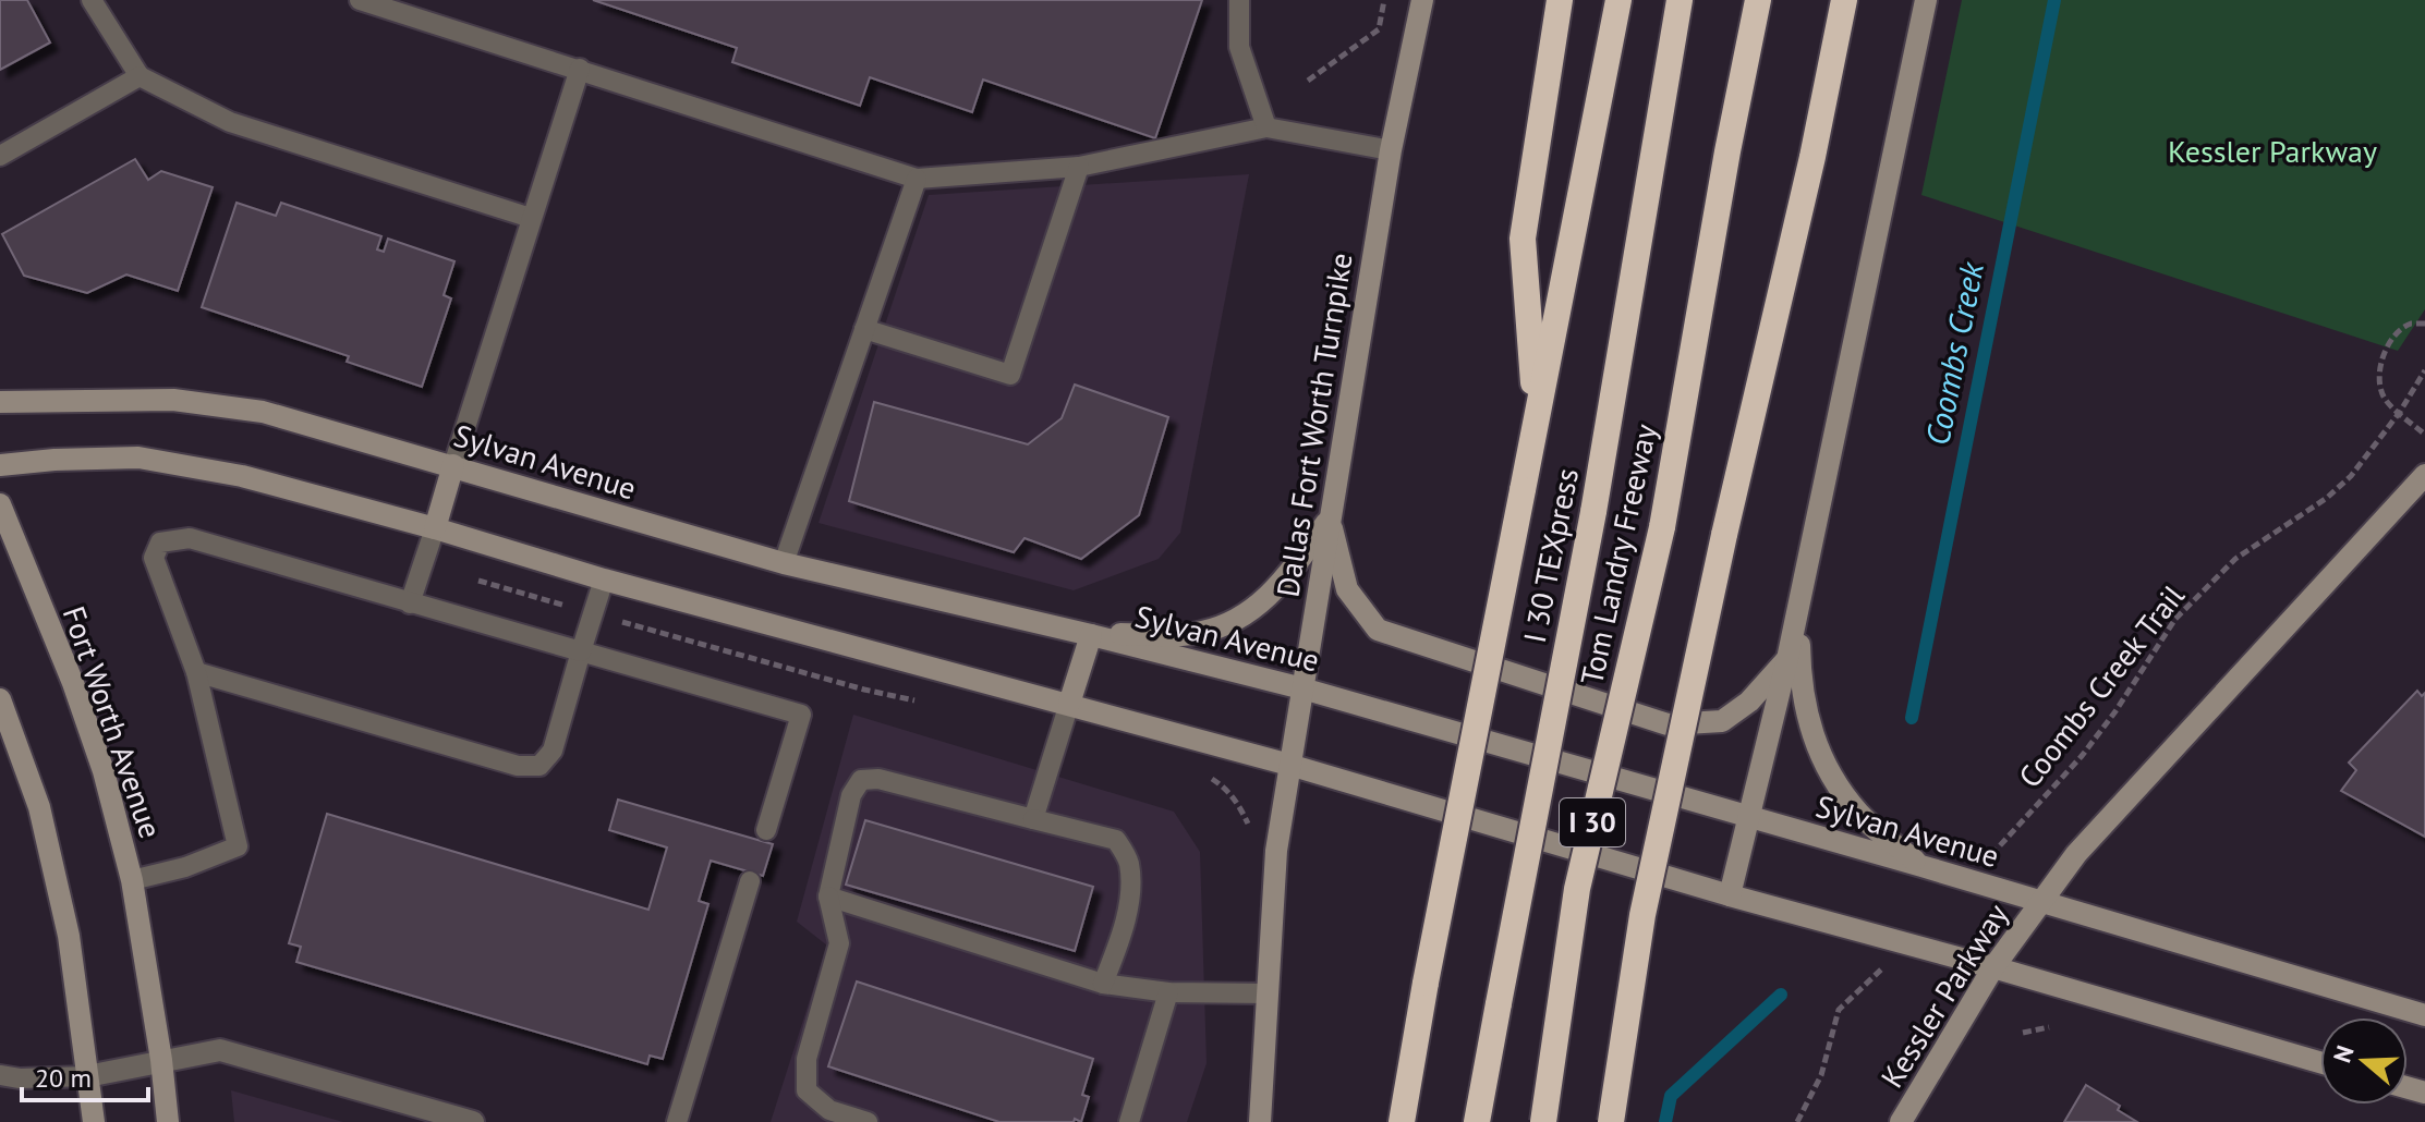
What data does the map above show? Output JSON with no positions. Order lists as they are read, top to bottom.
{
  "streets": {
    "highway": ["Tom Landry Freeway", "I 30 TEXpress", "I 30"],
    "main road": [
      "Dallas Fort Worth Turnpike",
      "Sylvan Avenue",
      "Fort Worth Avenue",
      "Kessler Parkway"
    ],
    "path": ["Coombs Creek Trail"]
  },
  "crossings": [
    ["Dallas Fort Worth Turnpike", "Sylvan Avenue"],
    ["Sylvan Avenue", "Kessler Parkway"]
  ],
  "water": ["Coombs Creek"],
  "parks": ["Kessler Parkway"],
  "scale_bar": "20 m",
  "north": "left"
}
